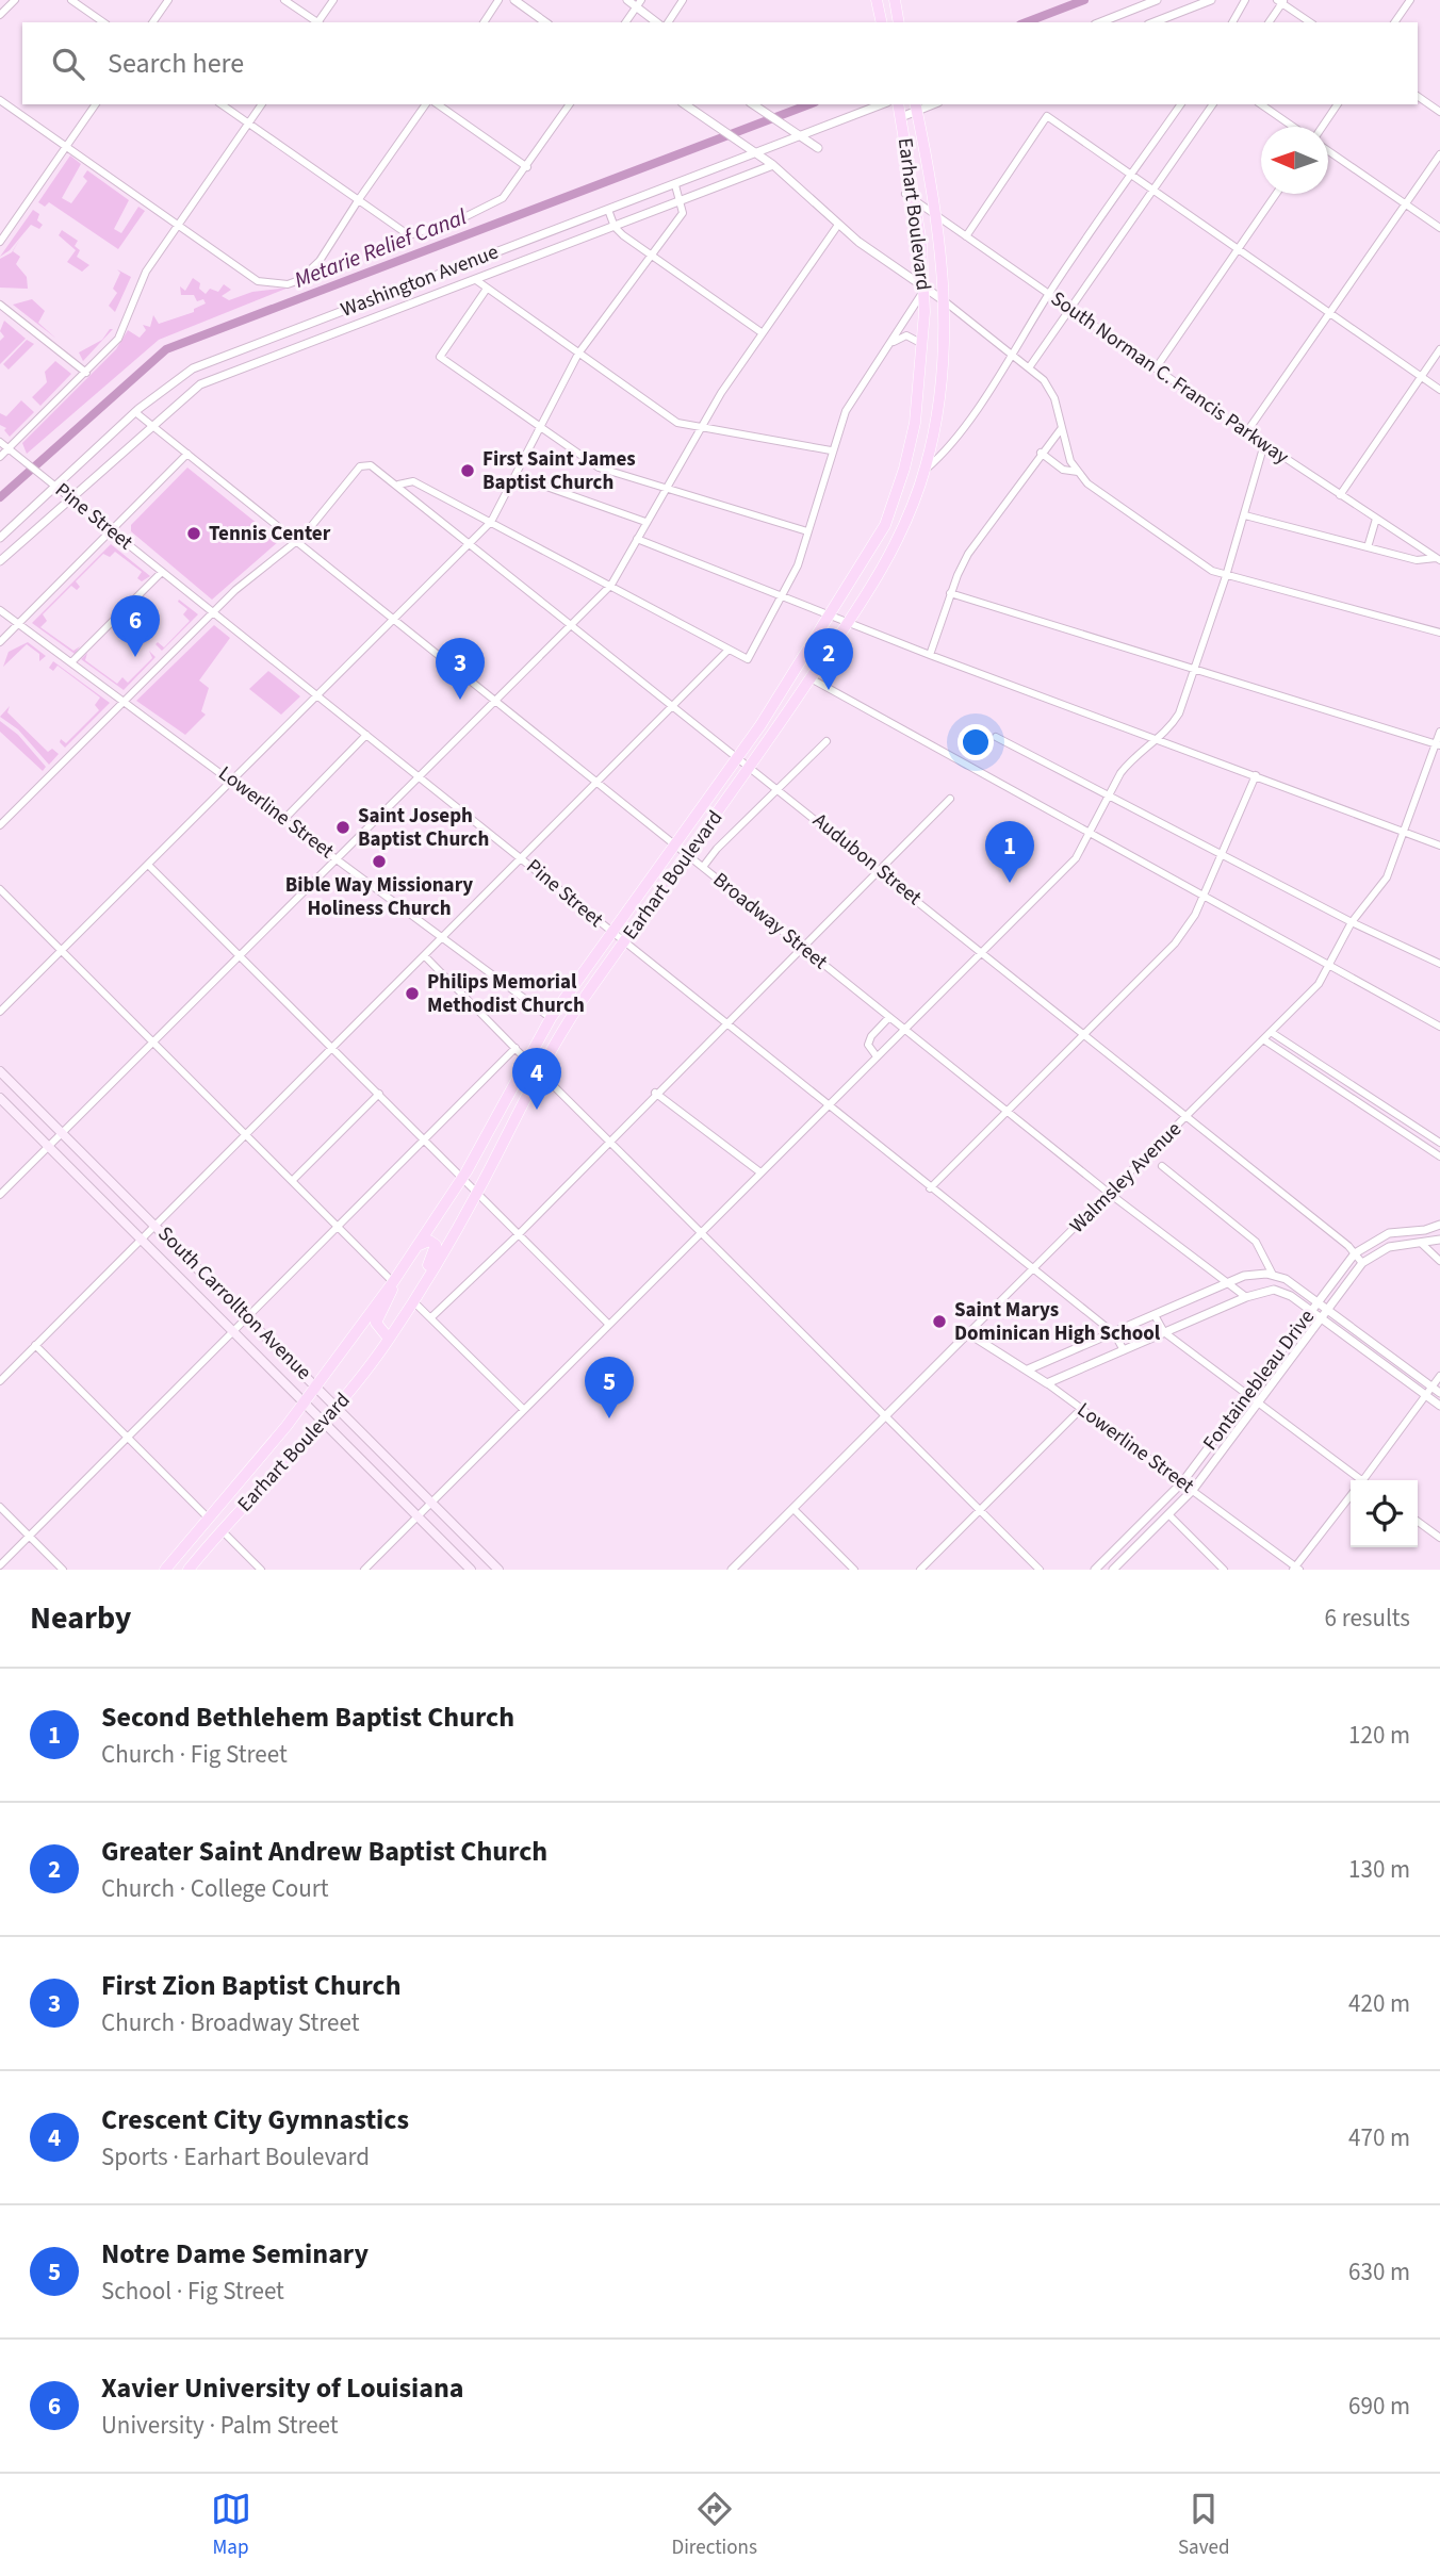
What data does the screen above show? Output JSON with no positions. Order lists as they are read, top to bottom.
{
  "streets": {
    "main road": ["Earhart Boulevard", "South Carrollton Avenue"],
    "street": [
      "Washington Avenue",
      "South Norman C. Francis Parkway",
      "Pine Street",
      "Lowerline Street",
      "Audubon Street",
      "Broadway Street",
      "Walmsley Avenue",
      "Fontainebleau Drive"
    ]
  },
  "crossings": [
    ["Earhart Boulevard", "South Norman C. Francis Parkway"],
    ["Earhart Boulevard", "Pine Street"],
    ["Earhart Boulevard", "Lowerline Street"],
    ["Earhart Boulevard", "Audubon Street"],
    ["Earhart Boulevard", "Broadway Street"],
    ["Earhart Boulevard", "South Carrollton Avenue"],
    ["Washington Avenue", "Pine Street"],
    ["Washington Avenue", "Broadway Street"],
    ["Pine Street", "Walmsley Avenue"],
    ["Lowerline Street", "Walmsley Avenue"],
    ["Lowerline Street", "Fontainebleau Drive"],
    ["Audubon Street", "Broadway Street"],
    ["Audubon Street", "Walmsley Avenue"],
    ["Audubon Street", "Fontainebleau Drive"],
    ["Broadway Street", "Walmsley Avenue"]
  ],
  "water": ["Metarie Relief Canal"],
  "places": [
    "First Saint James Baptist Church",
    "Tennis Center",
    "Saint Joseph Baptist Church",
    "Bible Way Missionary Holiness Church",
    "Philips Memorial Methodist Church",
    "Saint Marys Dominican High School"
  ],
  "north": "left",
  "page": {
    "search": "Search here",
    "pins": [
      "6",
      "2",
      "3",
      "1",
      "4",
      "5"
    ],
    "heading": ["Nearby", "6 results"],
    "list": [
      {
        "mark": "1",
        "name": "Second Bethlehem Baptist Church",
        "note": "Church · Fig Street",
        "value": "120 m"
      },
      {
        "mark": "2",
        "name": "Greater Saint Andrew Baptist Church",
        "note": "Church · College Court",
        "value": "130 m"
      },
      {
        "mark": "3",
        "name": "First Zion Baptist Church",
        "note": "Church · Broadway Street",
        "value": "420 m"
      },
      {
        "mark": "4",
        "name": "Crescent City Gymnastics",
        "note": "Sports · Earhart Boulevard",
        "value": "470 m"
      },
      {
        "mark": "5",
        "name": "Notre Dame Seminary",
        "note": "School · Fig Street",
        "value": "630 m"
      },
      {
        "mark": "6",
        "name": "Xavier University of Louisiana",
        "note": "University · Palm Street",
        "value": "690 m"
      }
    ],
    "nav": ["Map", "Directions", "Saved"]
  }
}
